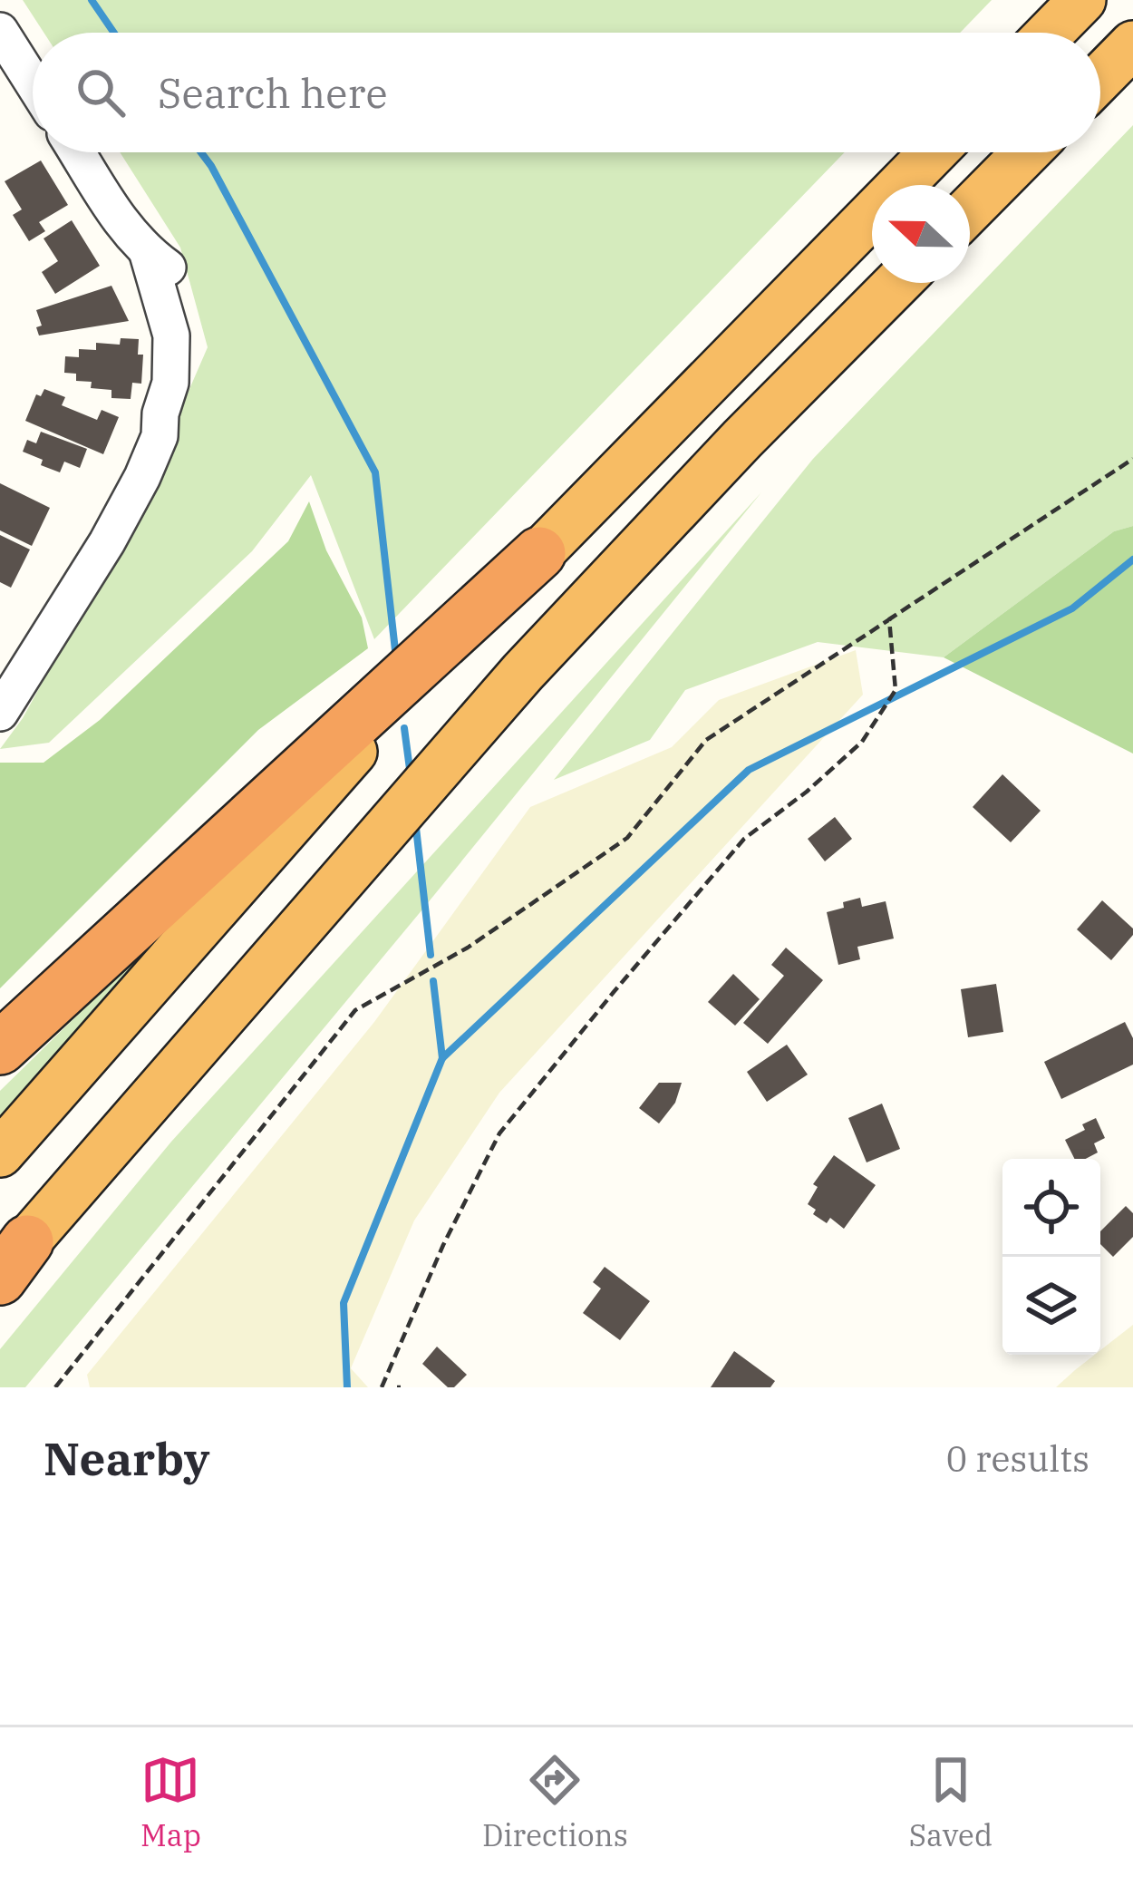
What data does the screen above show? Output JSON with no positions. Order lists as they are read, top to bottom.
{
  "north": "left",
  "page": {
    "search": "Search here",
    "heading": ["Nearby", "0 results"],
    "nav": ["Map", "Directions", "Saved"]
  }
}
